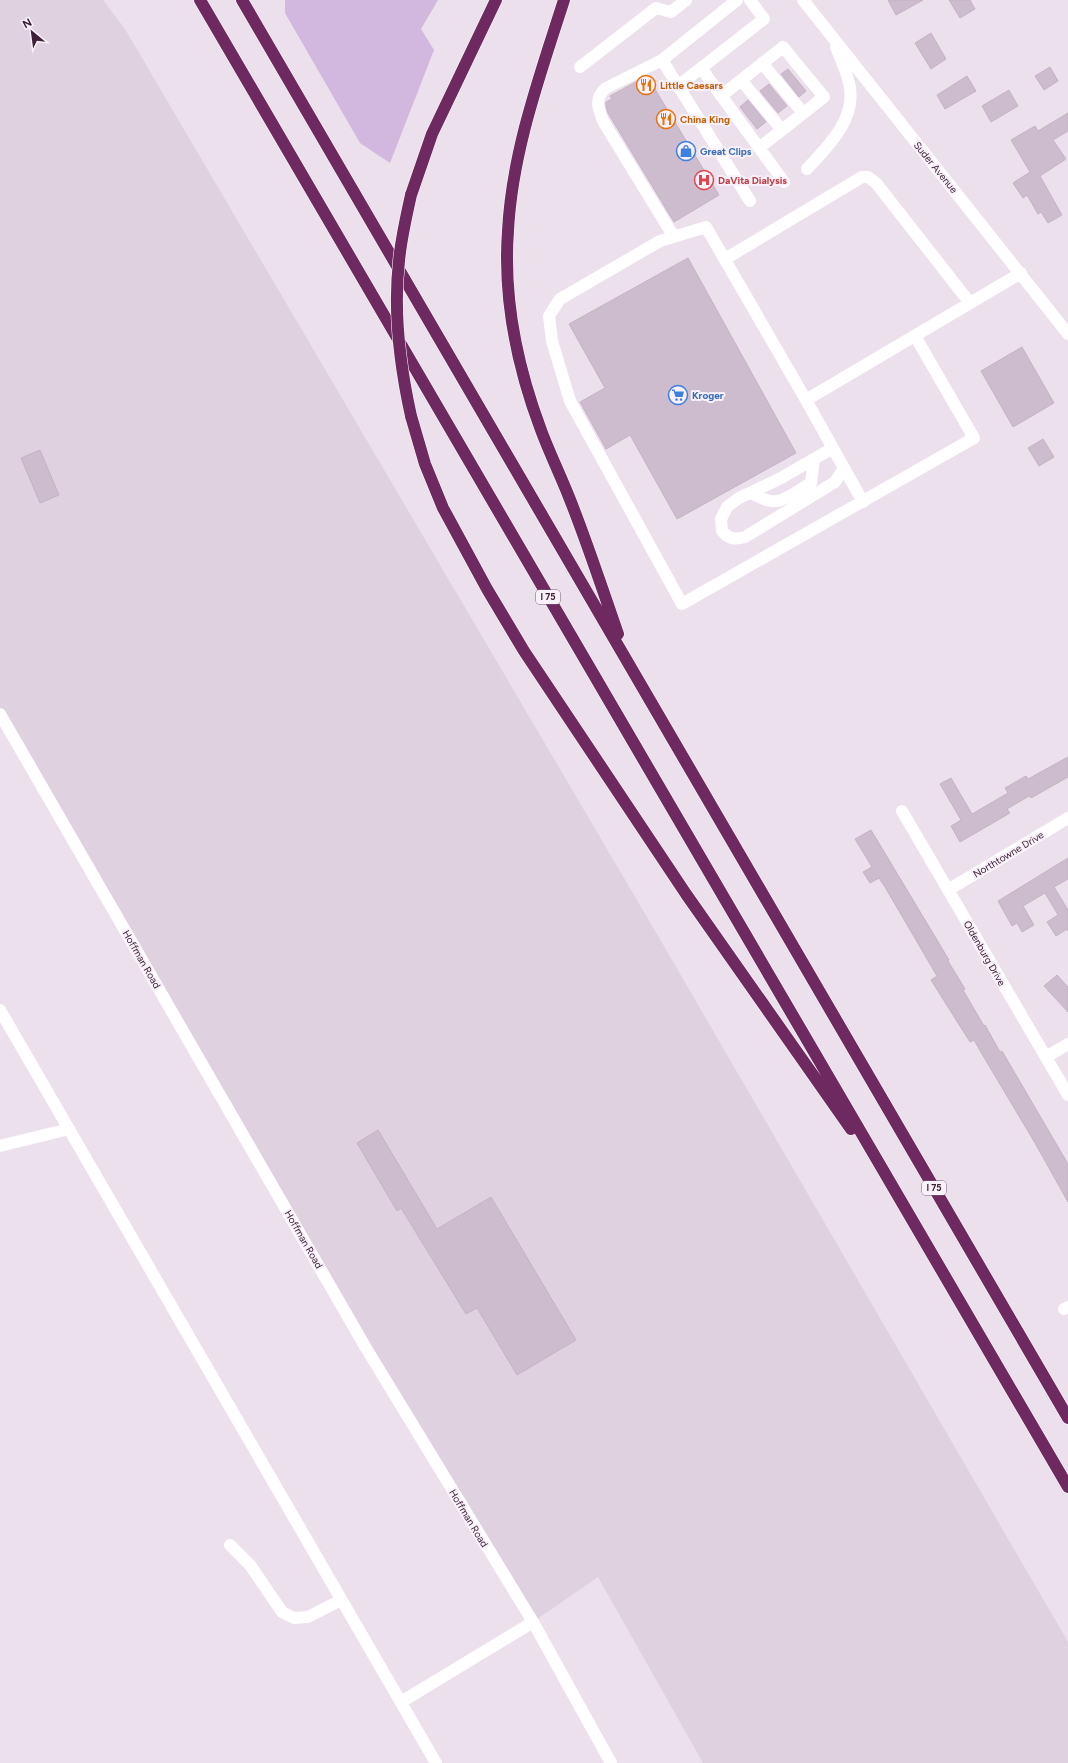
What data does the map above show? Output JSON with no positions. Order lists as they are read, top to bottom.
{
  "streets": {
    "highway": ["I 75"],
    "street": [
      "Suder Avenue",
      "Northtowne Drive",
      "Oldenburg Drive",
      "Hoffman Road"
    ]
  },
  "crossings": [
    ["Northtowne Drive", "Oldenburg Drive"]
  ],
  "places": {
    "restaurant": ["Little Caesars", "China King"],
    "shop": ["Great Clips"],
    "hospital": ["DaVita Dialysis"],
    "supermarket": ["Kroger"]
  },
  "north": "top left"
}
